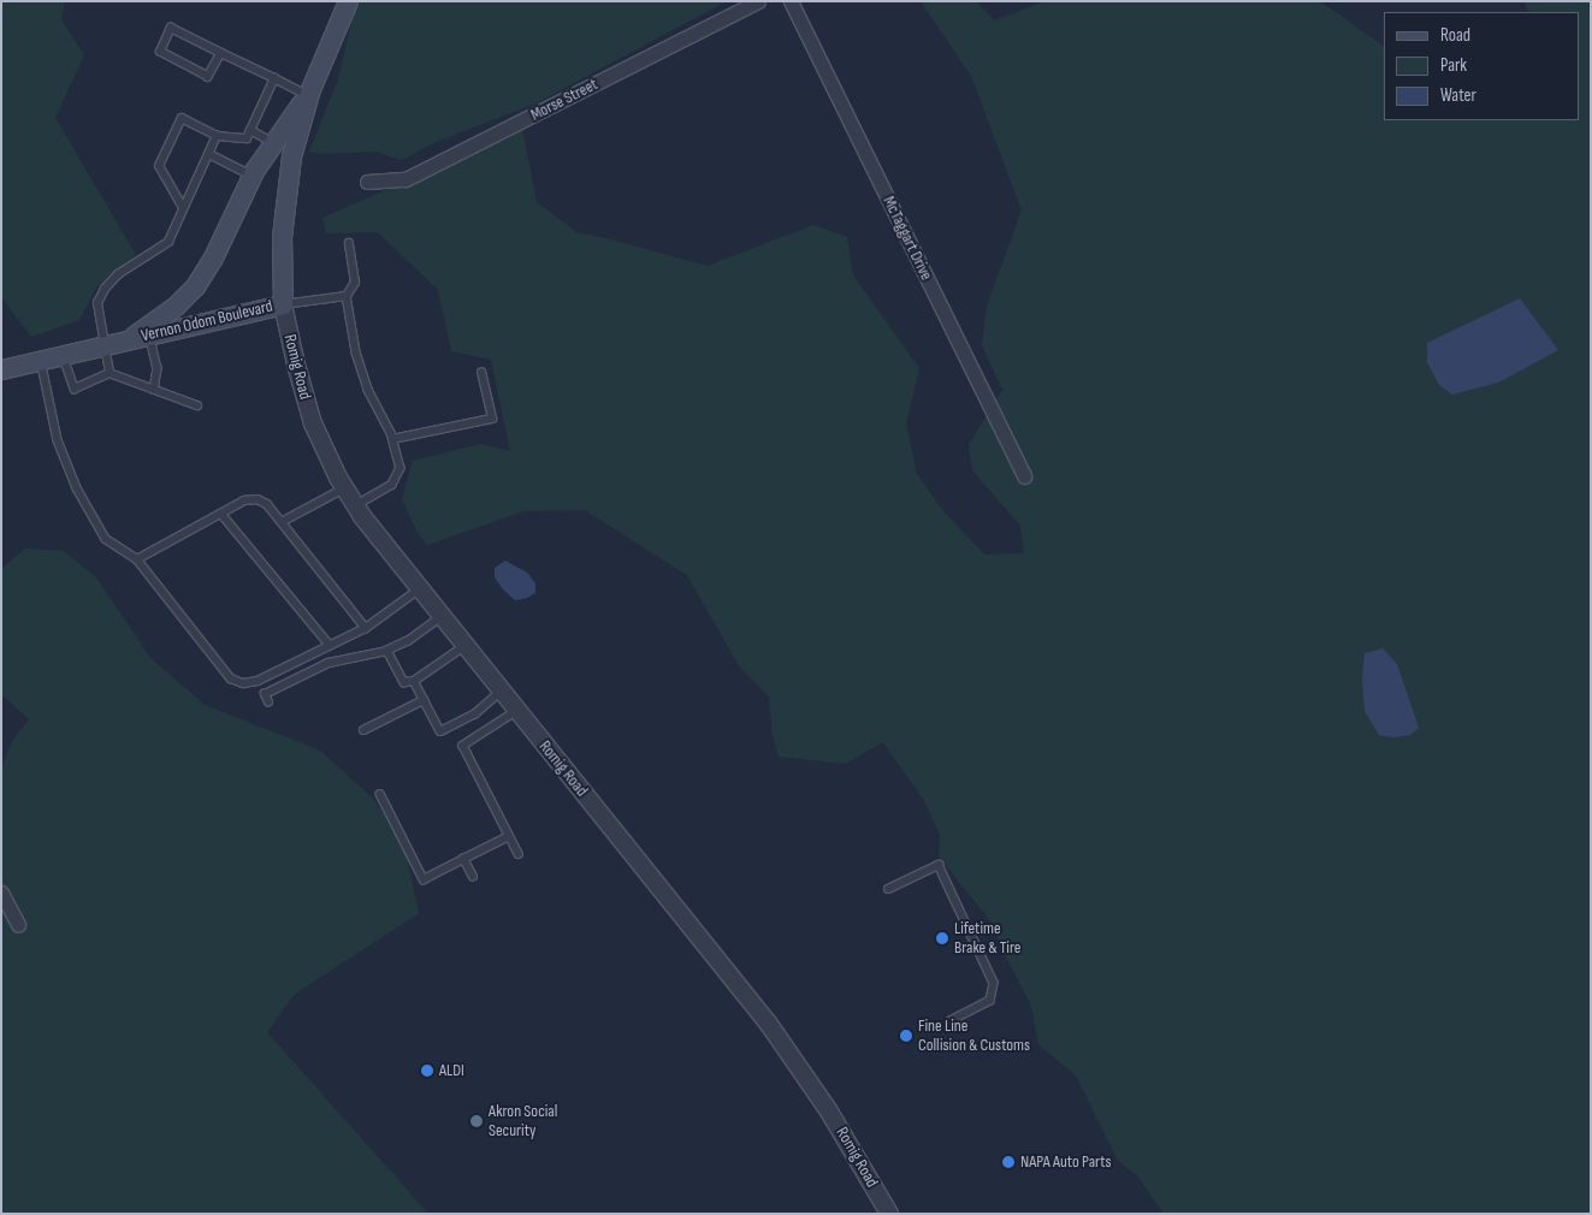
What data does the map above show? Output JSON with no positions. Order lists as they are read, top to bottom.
{
  "streets": {
    "main road": ["Vernon Odom Boulevard"],
    "street": ["Morse Street", "McTaggart Drive", "Romig Road"]
  },
  "crossings": [
    ["Vernon Odom Boulevard", "Romig Road"]
  ],
  "places": [
    "Lifetime Brake & Tire",
    "Fine Line Collision & Customs",
    "ALDI",
    "Akron Social Security",
    "NAPA Auto Parts"
  ],
  "legend": ["Road", "Park", "Water"]
}
